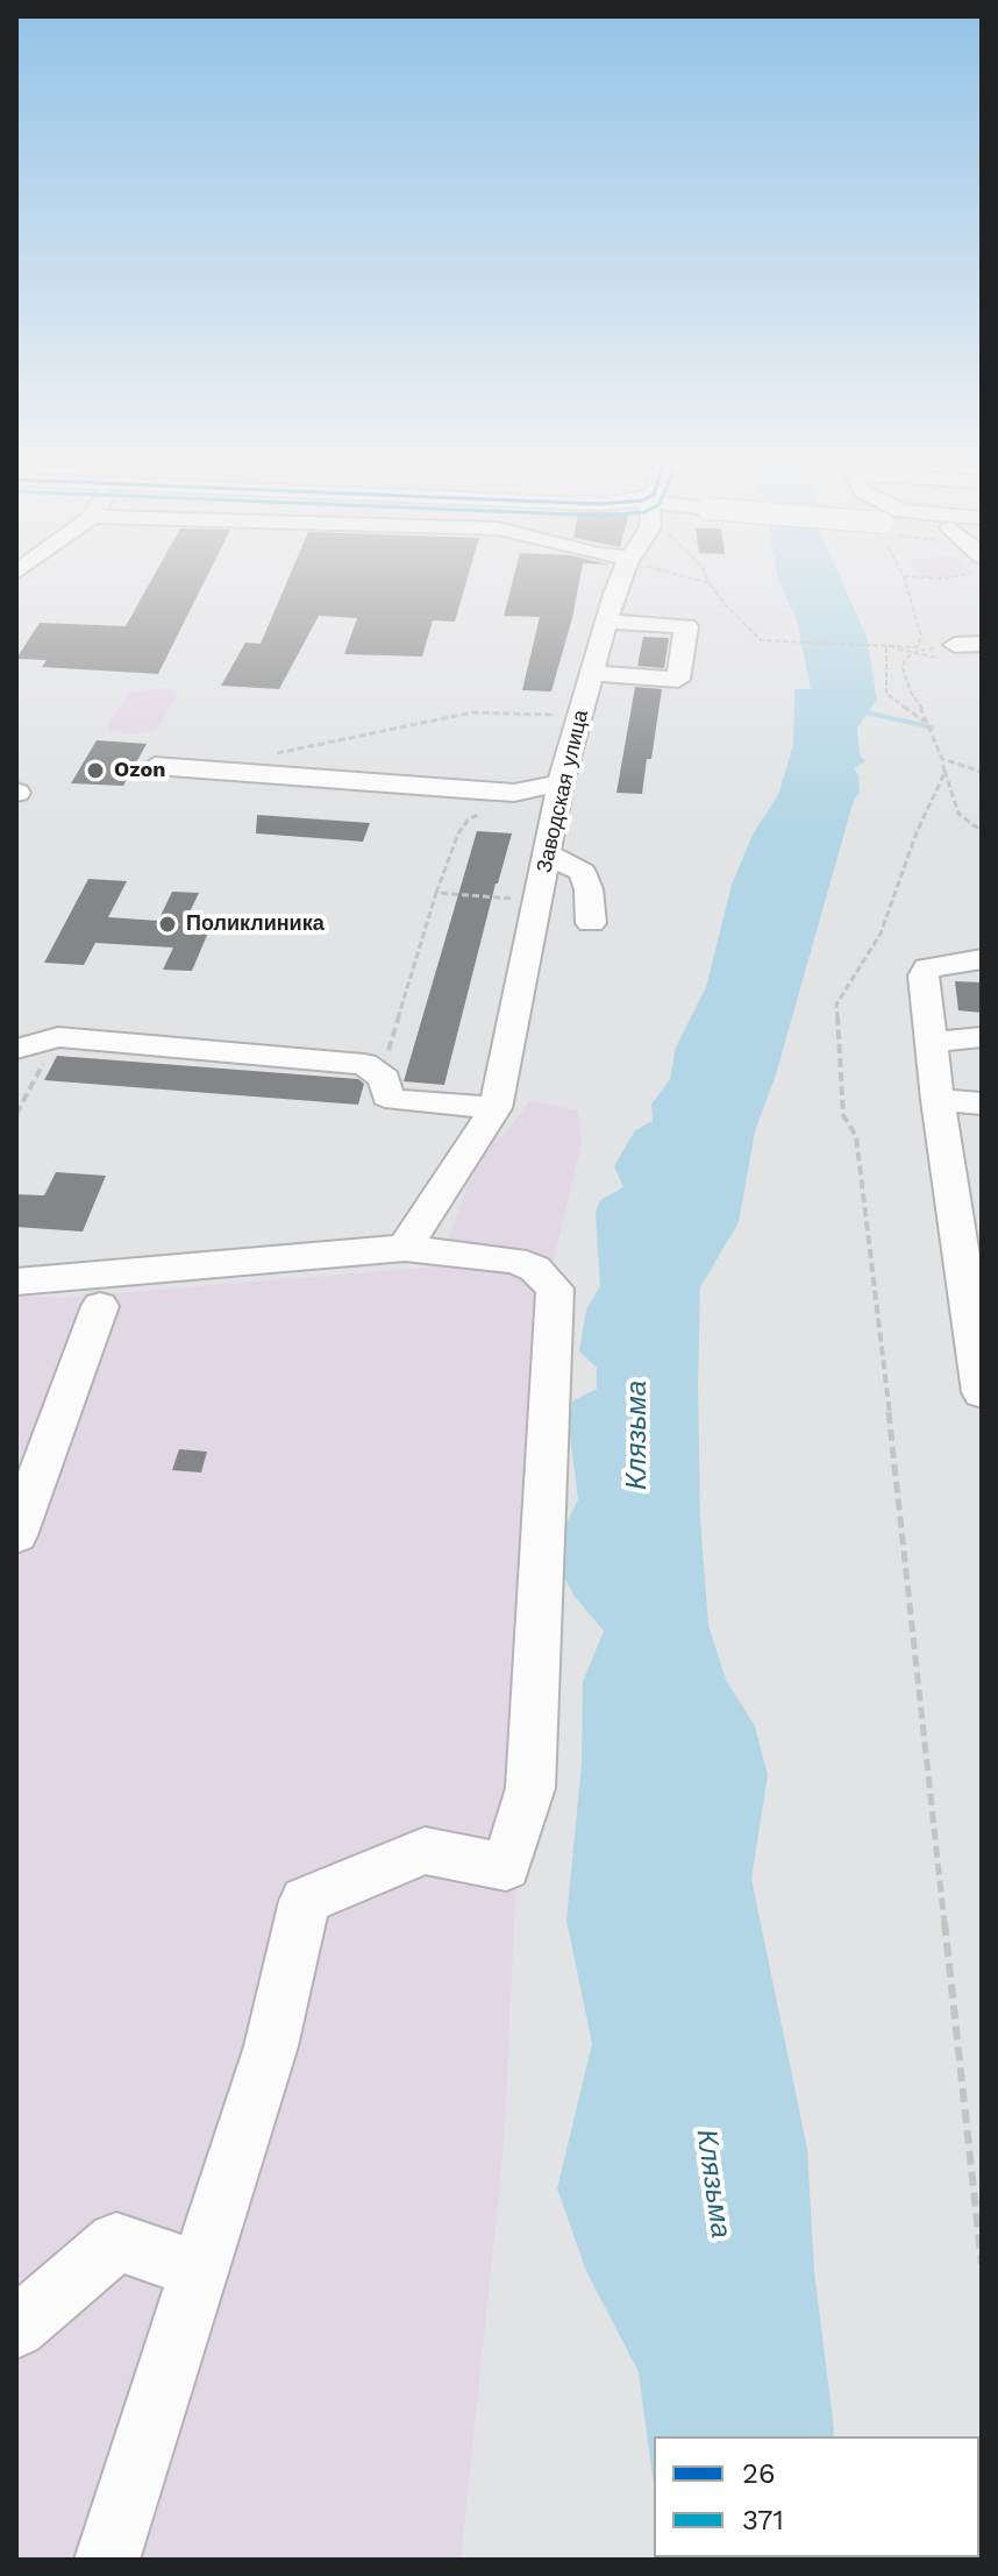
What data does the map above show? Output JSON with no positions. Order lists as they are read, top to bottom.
{
  "streets": {
    "street": ["Заводская улица"]
  },
  "water": ["Клязьма"],
  "places": ["Ozon", "Поликлиника"],
  "legend": ["26", "371"]
}
